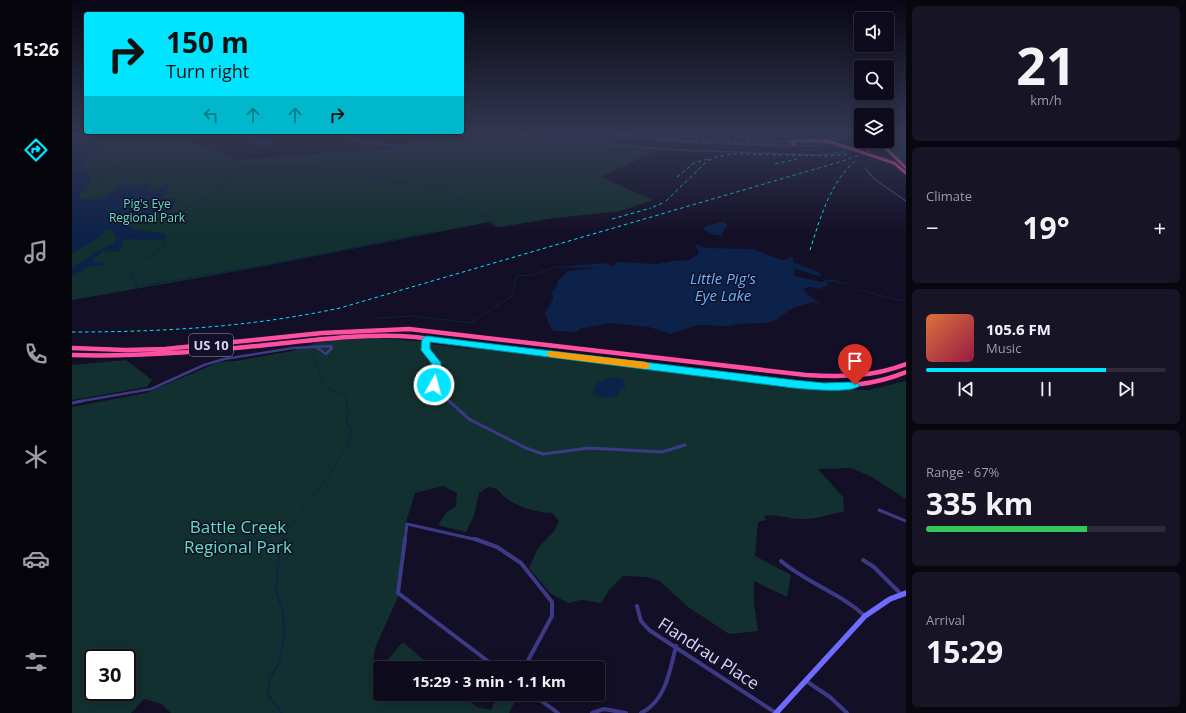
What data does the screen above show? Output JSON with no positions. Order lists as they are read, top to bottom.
{
  "streets": {
    "highway": ["US 10"],
    "street": ["Flandrau Place"]
  },
  "water": ["Little Pig's Eye Lake"],
  "parks": ["Pig's Eye Regional Park", "Battle Creek Regional Park"],
  "page": {
    "tabs": "15:26",
    "tile": [
      ["21", "km/h"],
      "Climate",
      ["Range · 67%", "335 km"],
      ["Arrival", "15:29"]
    ],
    "turn": ["150 m", "Turn right"],
    "heat": ["−", "19°", "+"],
    "song": ["105.6 FM", "Music"],
    "limit": "30",
    "trip": "15:29 · 3 min · 1.1 km"
  }
}
